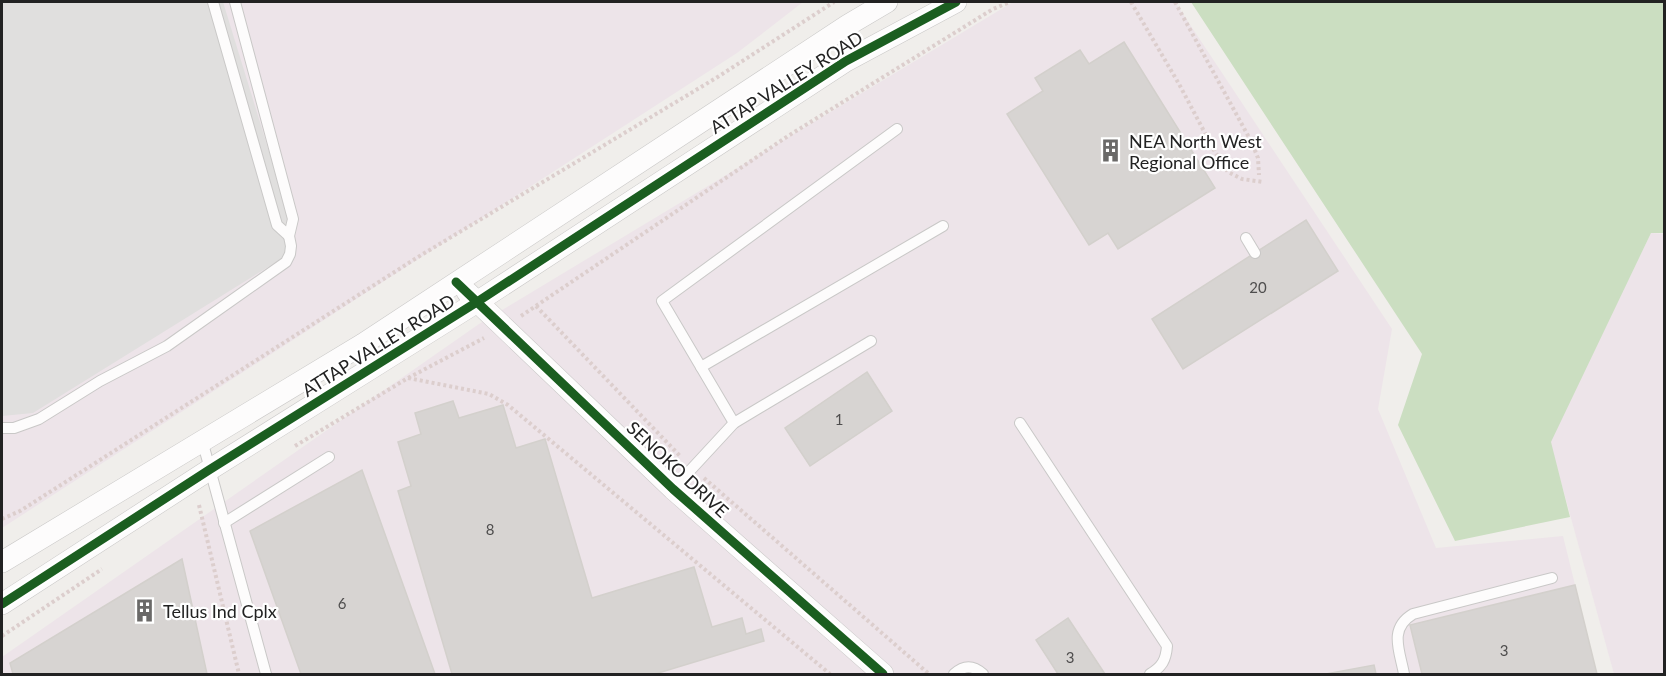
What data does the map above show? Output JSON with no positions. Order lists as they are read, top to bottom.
{
  "streets": {
    "street": ["ATTAP VALLEY ROAD", "SENOKO DRIVE"]
  },
  "crossings": [
    ["ATTAP VALLEY ROAD", "SENOKO DRIVE"]
  ],
  "places": {
    "building": ["NEA North West Regional Office", "Tellus Ind Cplx"]
  },
  "house_numbers": [
    "20",
    "1",
    "8",
    "6",
    "3",
    "3"
  ]
}
